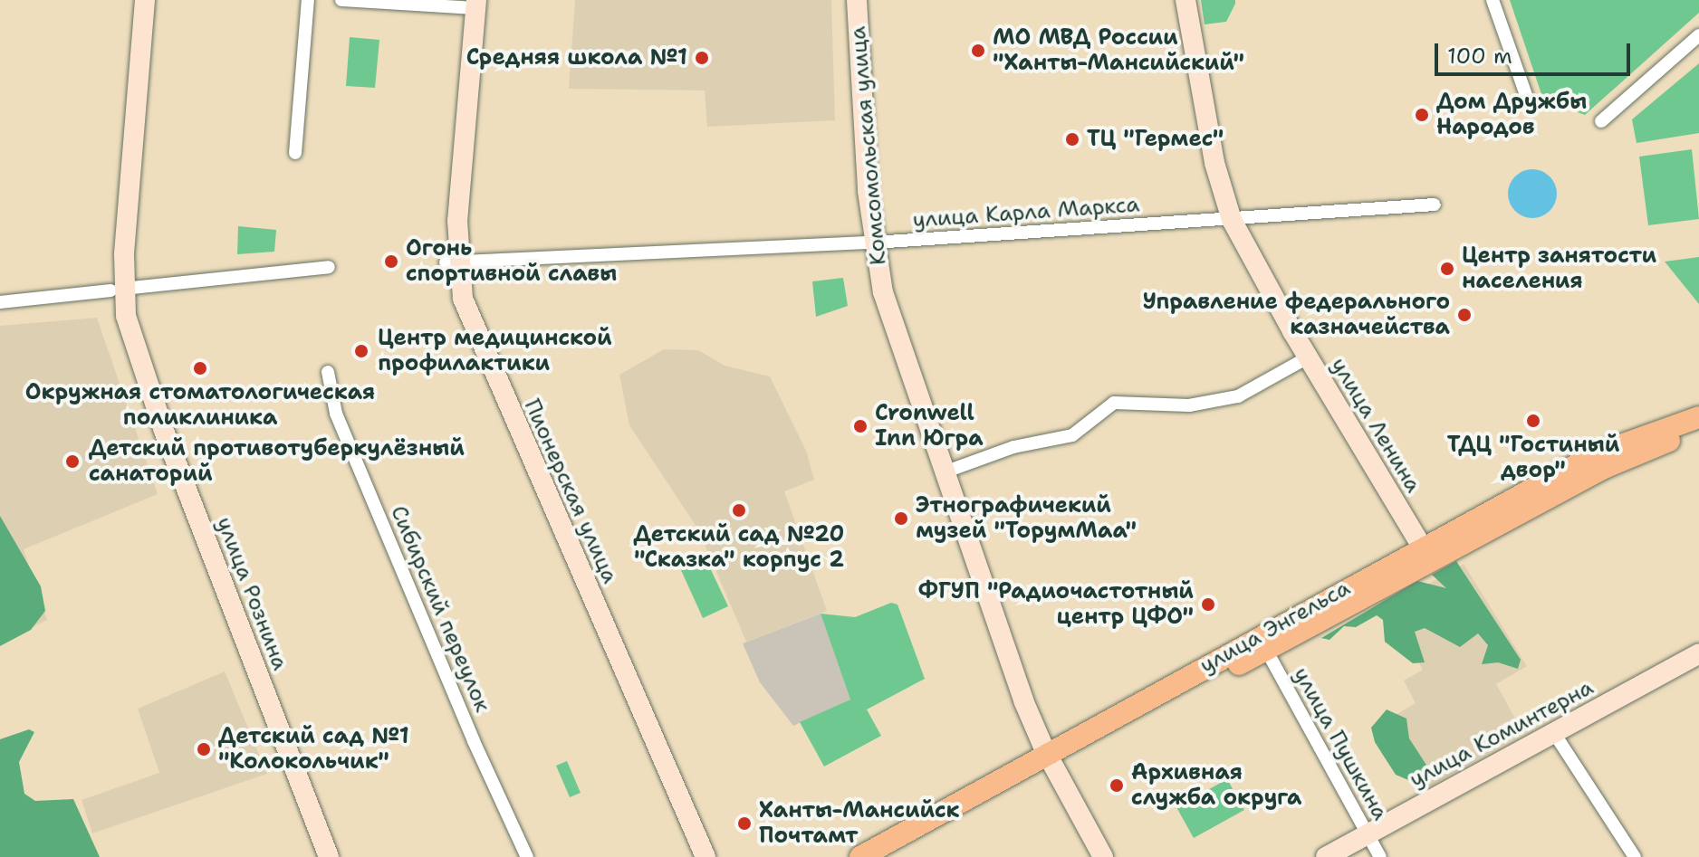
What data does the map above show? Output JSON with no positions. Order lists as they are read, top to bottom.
{
  "streets": {
    "main road": ["улица Энгельса"],
    "street": [
      "Комсомольская улица",
      "улица Карла Маркса",
      "улица Ленина",
      "Пионерская улица",
      "улица Рознина",
      "Сибирский переулок",
      "улица Коминтерна",
      "улица Пушкина"
    ]
  },
  "crossings": [
    ["Комсомольская улица", "улица Карла Маркса"],
    ["Комсомольская улица", "улица Энгельса"],
    ["улица Карла Маркса", "улица Ленина"],
    ["улица Карла Маркса", "Пионерская улица"],
    ["улица Ленина", "улица Энгельса"],
    ["улица Энгельса", "улица Пушкина"],
    ["улица Коминтерна", "улица Пушкина"]
  ],
  "places": [
    "МО МВД России \"Ханты-Мансийский\"",
    "Средняя школа №1",
    "Дом Дружбы Народов",
    "ТЦ \"Гермес\"",
    "Огонь спортивной славы",
    "Центр занятости населения",
    "Управление федерального казначейства",
    "Центр медицинской профилактики",
    "Окружная стоматологическая поликлиника",
    "ТДЦ \"Гостиный двор\"",
    "Cronwell Inn Югра",
    "Детский противотуберкулёзный санаторий",
    "Детский сад №20 \"Сказка\" корпус 2",
    "Этнографичекий музей \"ТорумМаа\"",
    "ФГУП \"Радиочастотный центр ЦФО\"",
    "Детский сад №1 \"Колокольчик\"",
    "Архивная служба округа",
    "Ханты-Мансийск Почтамт"
  ],
  "scale_bar": "100 m"
}
